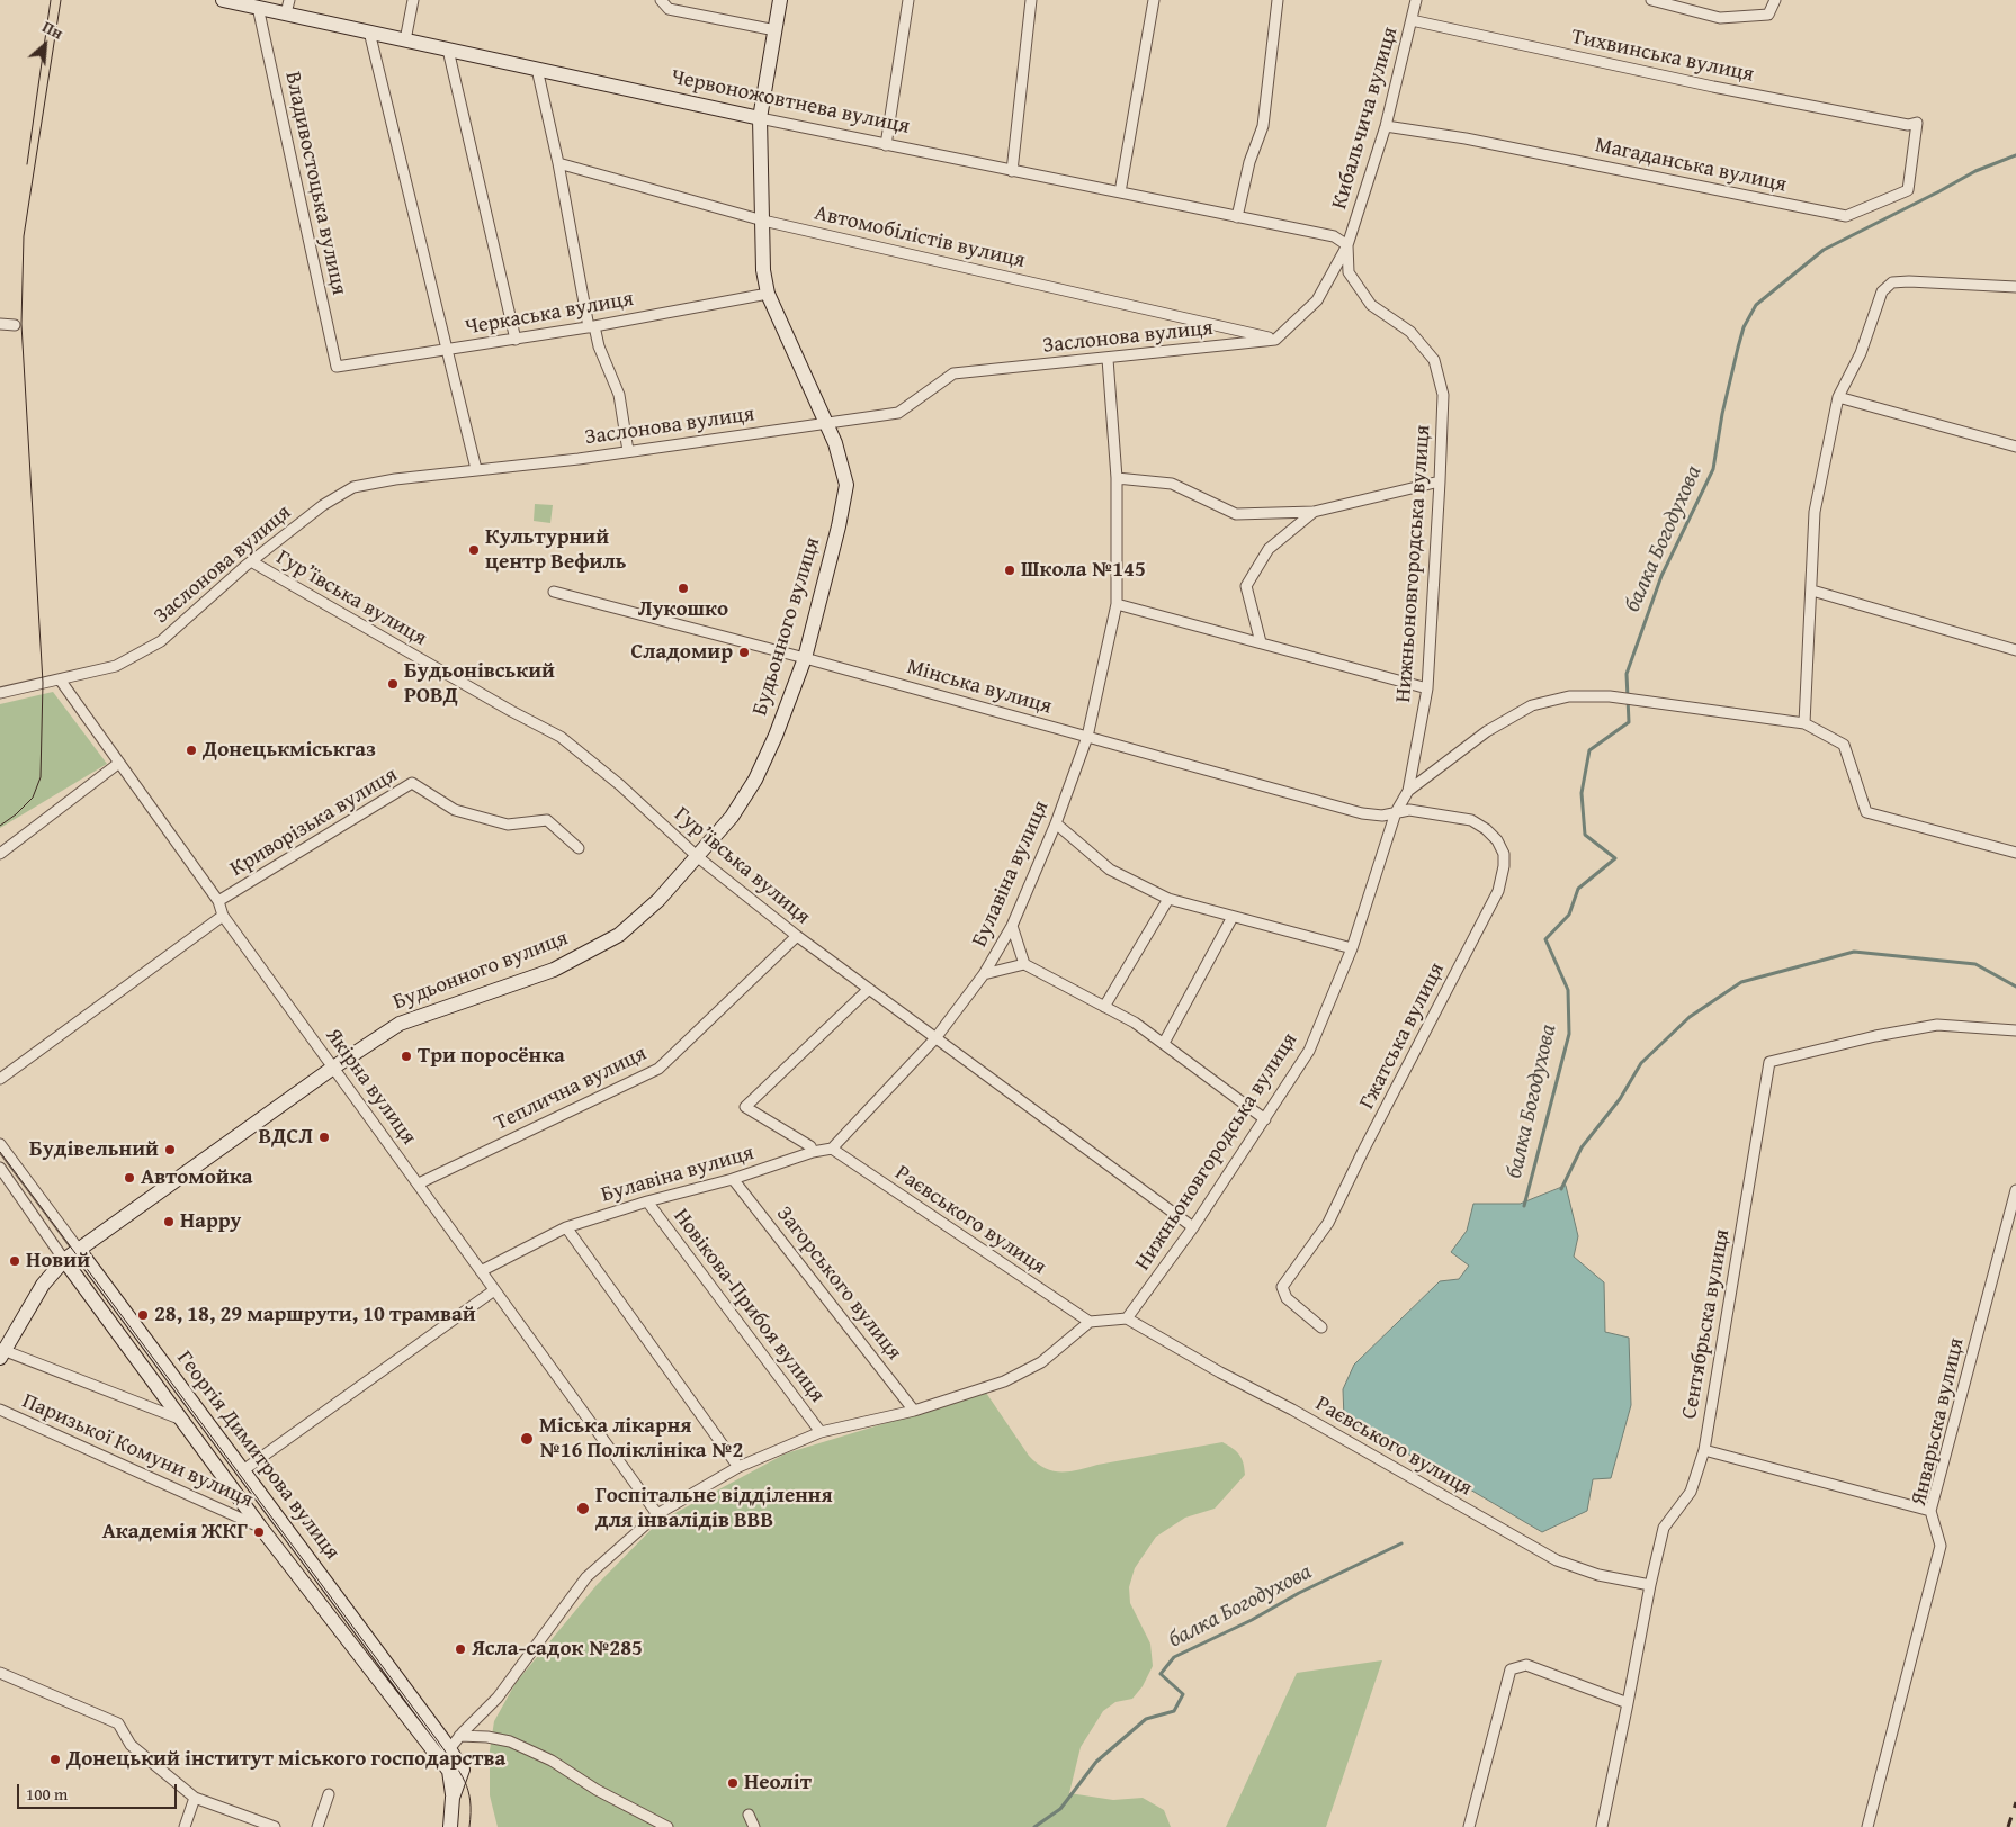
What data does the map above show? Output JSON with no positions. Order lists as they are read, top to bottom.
{
  "streets": {
    "main road": ["Червоножовтнева вулиця", "Будьонного вулиця", "Георгія Димитрова вулиця"],
    "street": [
      "Тихвинська вулиця",
      "Кибальчича вулиця",
      "Магаданська вулиця",
      "Владивостоцька вулиця",
      "Автомобілістів вулиця",
      "Черкаська вулиця",
      "Заслонова вулиця",
      "Нижньоновгородська вулиця",
      "Гур’ївська вулиця",
      "Мінська вулиця",
      "Криворізька вулиця",
      "Булавіна вулиця",
      "Гжатська вулиця",
      "Якірна вулиця",
      "Теплична вулиця",
      "Раєвського вулиця",
      "Загорського вулиця",
      "Новікова-Прибоя вулиця",
      "Сентябрьска вулиця",
      "Январьска вулиця",
      "Паризької Комуни вулиця"
    ]
  },
  "crossings": [
    ["Тихвинська вулиця", "Кибальчича вулиця"],
    ["Тихвинська вулиця", "Магаданська вулиця"],
    ["Червоножовтнева вулиця", "Кибальчича вулиця"],
    ["Червоножовтнева вулиця", "Владивостоцька вулиця"],
    ["Червоножовтнева вулиця", "Нижньоновгородська вулиця"],
    ["Червоножовтнева вулиця", "Будьонного вулиця"],
    ["Кибальчича вулиця", "Магаданська вулиця"],
    ["Кибальчича вулиця", "Нижньоновгородська вулиця"],
    ["Владивостоцька вулиця", "Черкаська вулиця"],
    ["Автомобілістів вулиця", "Заслонова вулиця"],
    ["Автомобілістів вулиця", "Будьонного вулиця"],
    ["Черкаська вулиця", "Будьонного вулиця"],
    ["Заслонова вулиця", "Гур’ївська вулиця"],
    ["Заслонова вулиця", "Будьонного вулиця"],
    ["Заслонова вулиця", "Булавіна вулиця"],
    ["Заслонова вулиця", "Якірна вулиця"],
    ["Нижньоновгородська вулиця", "Гур’ївська вулиця"],
    ["Нижньоновгородська вулиця", "Мінська вулиця"],
    ["Нижньоновгородська вулиця", "Гжатська вулиця"],
    ["Нижньоновгородська вулиця", "Раєвського вулиця"],
    ["Гур’ївська вулиця", "Будьонного вулиця"],
    ["Гур’ївська вулиця", "Булавіна вулиця"],
    ["Гур’ївська вулиця", "Теплична вулиця"],
    ["Будьонного вулиця", "Мінська вулиця"],
    ["Будьонного вулиця", "Якірна вулиця"],
    ["Будьонного вулиця", "Паризької Комуни вулиця"],
    ["Будьонного вулиця", "Георгія Димитрова вулиця"],
    ["Мінська вулиця", "Булавіна вулиця"],
    ["Мінська вулиця", "Гжатська вулиця"],
    ["Криворізька вулиця", "Якірна вулиця"],
    ["Булавіна вулиця", "Якірна вулиця"],
    ["Булавіна вулиця", "Раєвського вулиця"],
    ["Булавіна вулиця", "Загорського вулиця"],
    ["Булавіна вулиця", "Новікова-Прибоя вулиця"],
    ["Якірна вулиця", "Теплична вулиця"],
    ["Раєвського вулиця", "Сентябрьска вулиця"],
    ["Паризької Комуни вулиця", "Георгія Димитрова вулиця"]
  ],
  "water": ["балка Богодухова"],
  "places": [
    "Культурний центр Вефиль",
    "Школа №145",
    "Лукошко",
    "Сладомир",
    "Будьонівський РОВД",
    "Донецькміськгаз",
    "Три поросёнка",
    "ВДСЛ",
    "Будівельний",
    "Автомойка",
    "Happy",
    "Новий",
    "28, 18, 29 маршрути, 10 трамвай",
    "Міська лікарня №16 Поліклініка №2",
    "Госпітальне відділення для інвалідів ВВВ",
    "Академія ЖКГ",
    "Ясла-садок №285",
    "Донецький інститут міського господарства",
    "Неоліт"
  ],
  "scale_bar": "100 m",
  "north": "top right"
}
